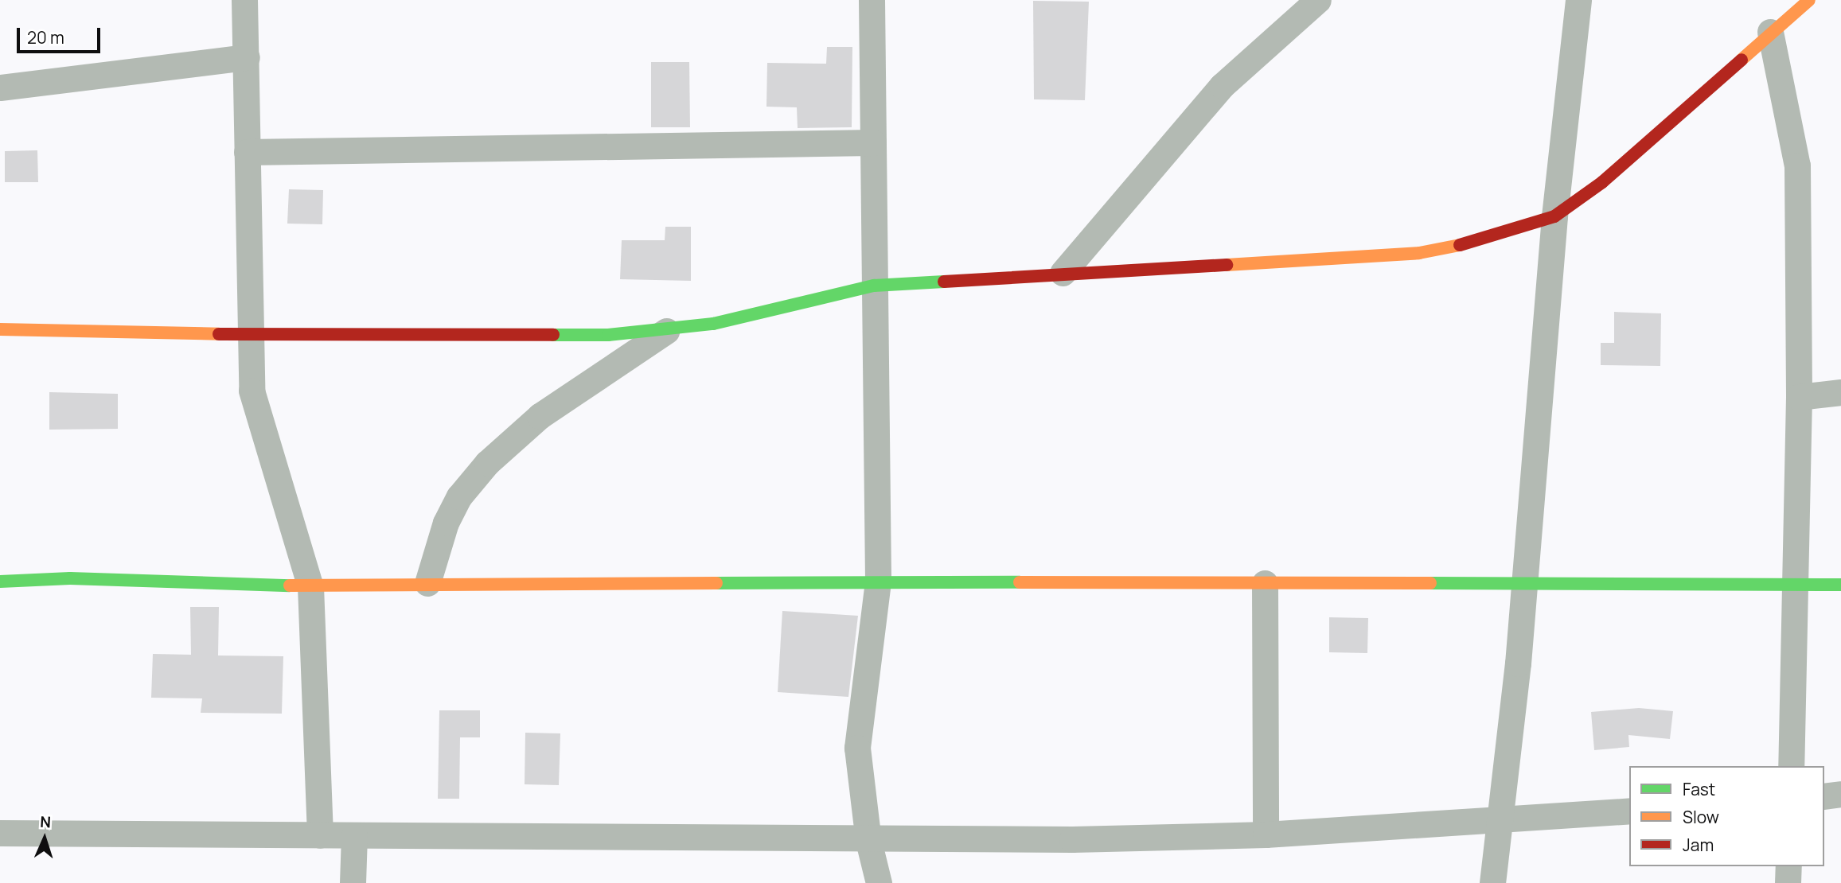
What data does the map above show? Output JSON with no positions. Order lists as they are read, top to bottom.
{
  "legend": ["Fast", "Slow", "Jam"],
  "scale_bar": "20 m",
  "north": "top"
}
